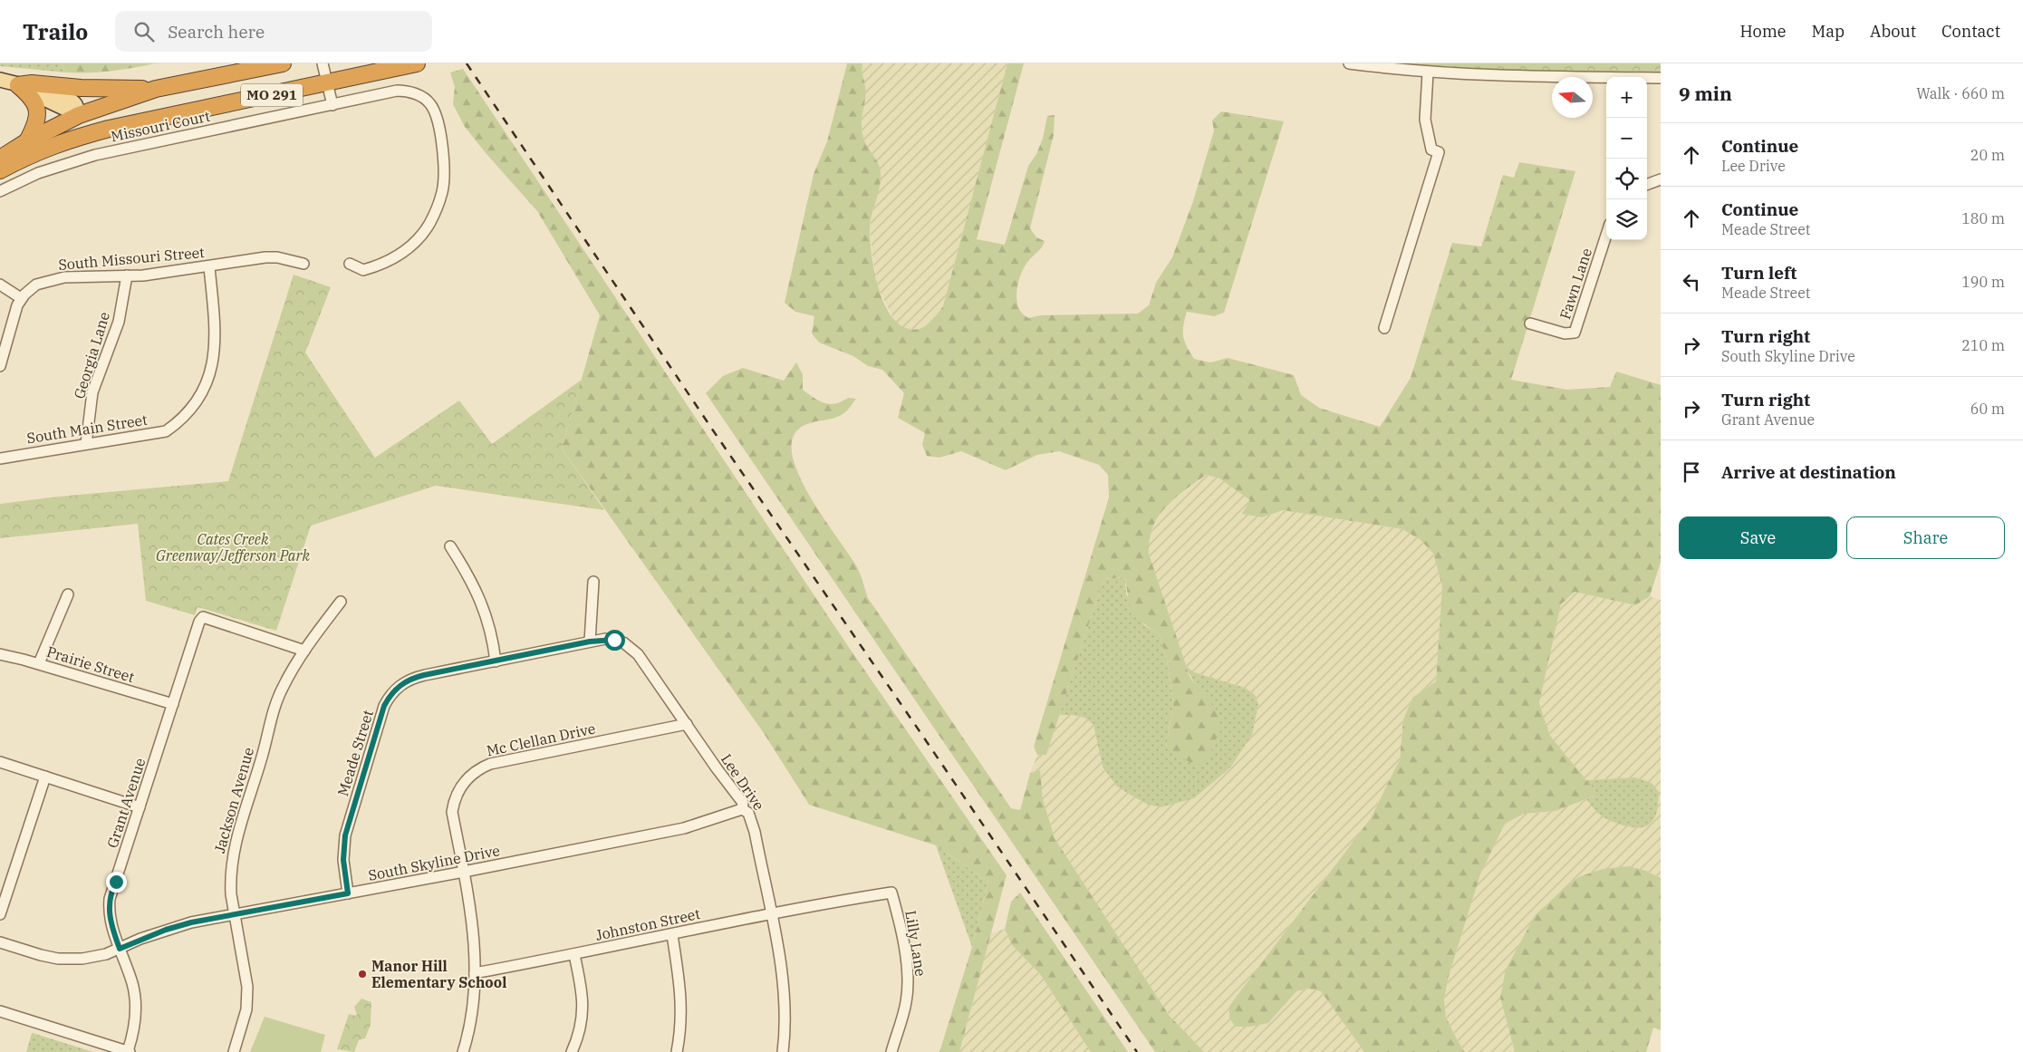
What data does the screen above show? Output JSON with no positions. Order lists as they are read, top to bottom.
{
  "streets": {
    "highway": ["MO 291"],
    "street": [
      "Missouri Court",
      "South Missouri Street",
      "Fawn Lane",
      "Georgia Lane",
      "South Main Street",
      "Prairie Street",
      "Mc Clellan Drive",
      "Meade Street",
      "Lee Drive",
      "Jackson Avenue",
      "Grant Avenue",
      "South Skyline Drive",
      "Johnston Street",
      "Lilly Lane"
    ]
  },
  "crossings": [
    ["South Missouri Street", "Georgia Lane"],
    ["South Missouri Street", "South Main Street"],
    ["Georgia Lane", "South Main Street"],
    ["Prairie Street", "Grant Avenue"],
    ["Mc Clellan Drive", "Lee Drive"],
    ["Mc Clellan Drive", "South Skyline Drive"],
    ["Mc Clellan Drive", "Johnston Street"],
    ["Meade Street", "Lee Drive"],
    ["Meade Street", "South Skyline Drive"],
    ["Lee Drive", "South Skyline Drive"],
    ["Lee Drive", "Johnston Street"],
    ["Jackson Avenue", "Grant Avenue"],
    ["Jackson Avenue", "South Skyline Drive"],
    ["Grant Avenue", "South Skyline Drive"],
    ["Johnston Street", "Lilly Lane"]
  ],
  "parks": ["Cates Creek Greenway/Jefferson Park"],
  "places": ["Manor Hill Elementary School"],
  "north": "left",
  "page": {
    "header": "Trailo",
    "search": "Search here",
    "nav": [
      "Home",
      "Map",
      "About",
      "Contact"
    ],
    "heading": ["9 min", "Walk · 660 m"],
    "map_buttons": ["+", "−"],
    "list": [
      ["Continue", "Lee Drive", "20 m"],
      ["Continue", "Meade Street", "180 m"],
      ["Turn left", "Meade Street", "190 m"],
      ["Turn right", "South Skyline Drive", "210 m"],
      ["Turn right", "Grant Avenue", "60 m"],
      "Arrive at destination"
    ],
    "buttons": ["Save", "Share"]
  }
}
